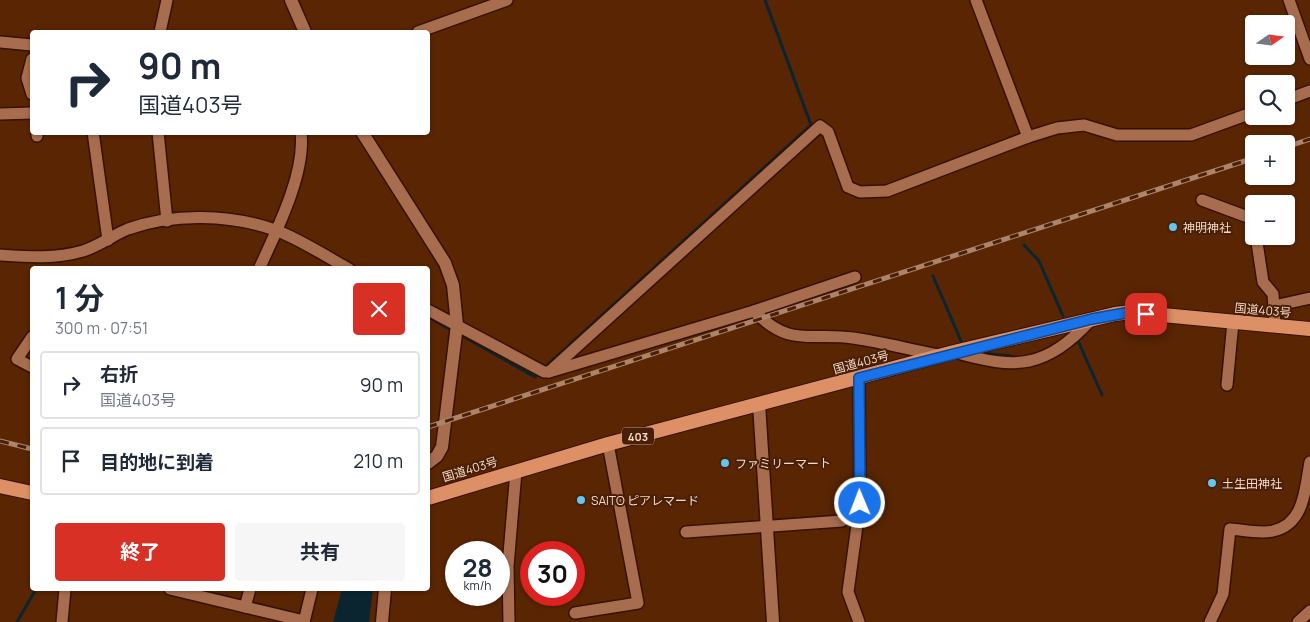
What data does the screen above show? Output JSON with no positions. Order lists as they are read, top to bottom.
{
  "streets": {
    "highway": ["国道403号", "403"]
  },
  "places": [
    "神明神社",
    "ファミリーマート",
    "土生田神社",
    "SAITO ピアレマード"
  ],
  "north": "right",
  "page": {
    "map_buttons": ["+", "−"],
    "turn": ["90 m", "国道403号"],
    "heading": ["1 分", "300 m · 07:51"],
    "list": [
      {
        "name": "右折",
        "note": "国道403号",
        "value": "90 m"
      },
      {
        "name": "目的地に到着",
        "value": "210 m"
      }
    ],
    "buttons": ["終了", "共有"],
    "speed": "28 km/h",
    "limit": "30"
  }
}
